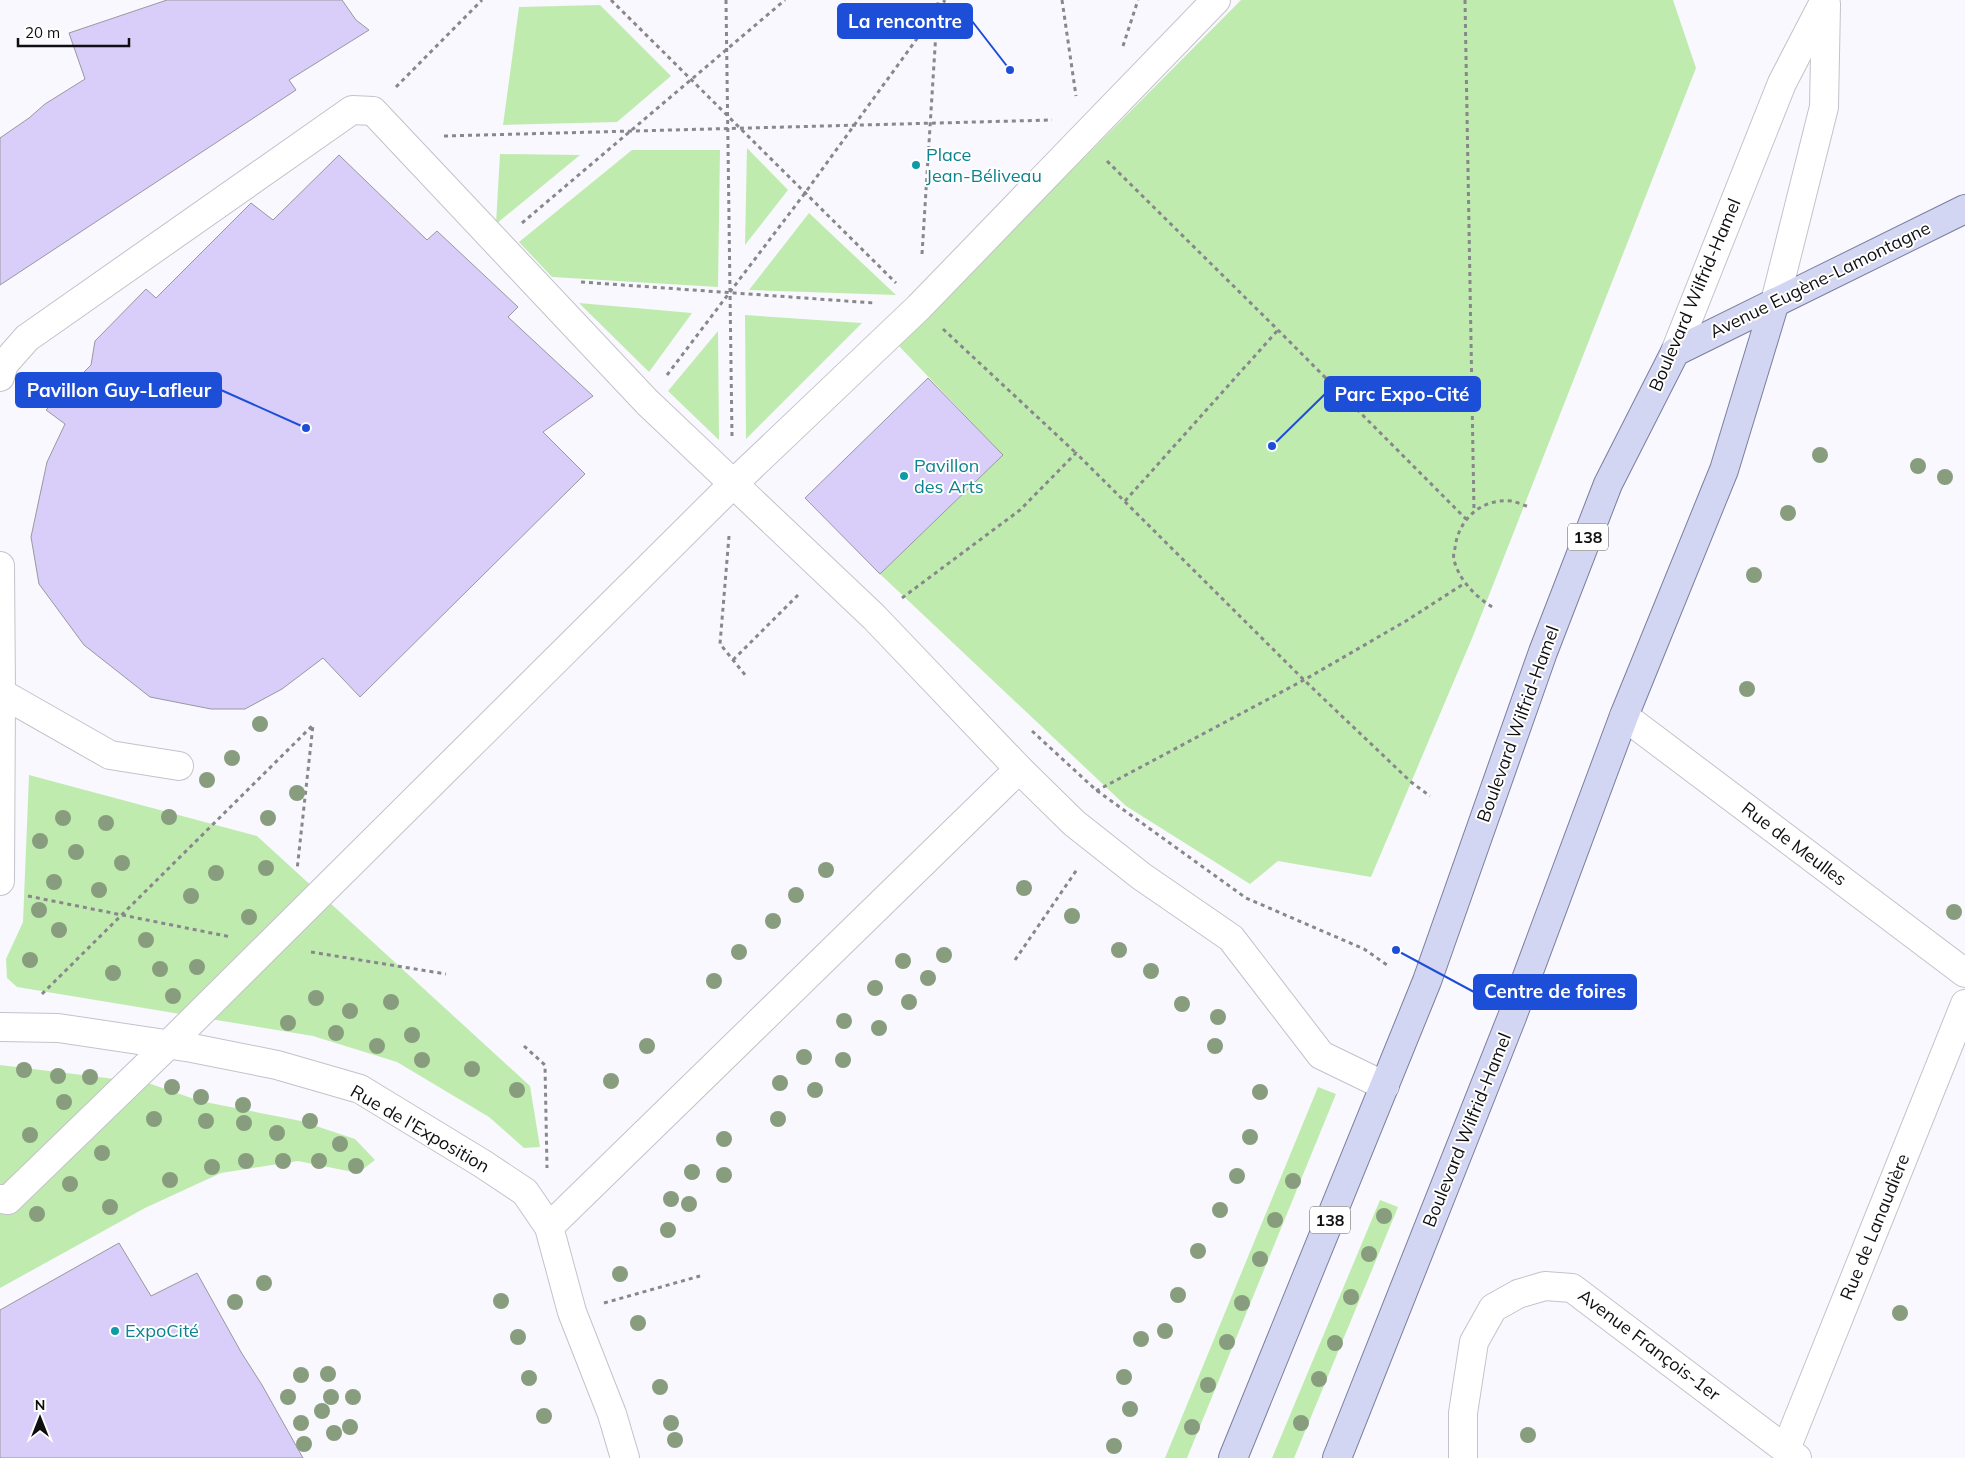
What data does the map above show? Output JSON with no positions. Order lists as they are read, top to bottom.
{
  "streets": {
    "main road": ["Avenue Eugène-Lamontagne", "Boulevard Wilfrid-Hamel", "138"],
    "street": [
      "Rue de Meulles",
      "Rue de l'Exposition",
      "Rue de Lanaudière",
      "Avenue François-1er"
    ]
  },
  "crossings": [
    ["Avenue Eugène-Lamontagne", "Boulevard Wilfrid-Hamel"],
    ["Boulevard Wilfrid-Hamel", "Rue de Meulles"],
    ["Rue de Lanaudière", "Avenue François-1er"]
  ],
  "places": [
    "La rencontre",
    "Place Jean-Béliveau",
    "Pavillon Guy-Lafleur",
    "Parc Expo-Cité",
    "Pavillon des Arts",
    "Centre de foires",
    "ExpoCité"
  ],
  "scale_bar": "20 m",
  "north": "top"
}
